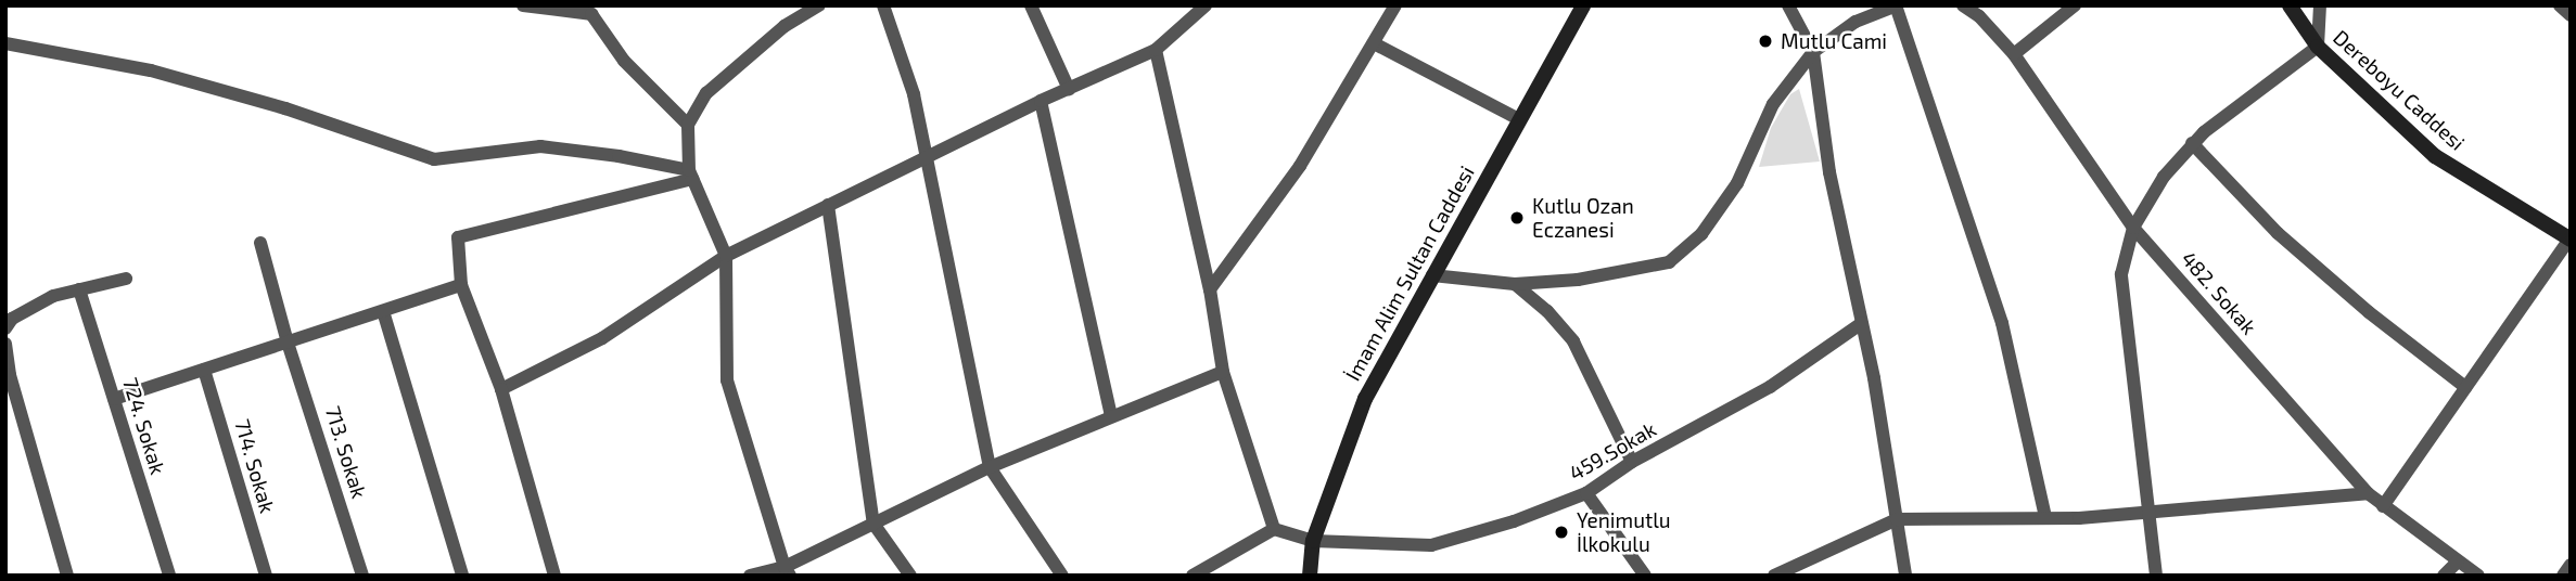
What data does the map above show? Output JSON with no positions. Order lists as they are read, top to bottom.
{
  "streets": {
    "street": [
      "Dereboyu Caddesi",
      "İmam Alim Sultan Caddesi",
      "482. Sokak",
      "724. Sokak",
      "459.Sokak",
      "713. Sokak",
      "714. Sokak"
    ]
  },
  "crossings": [
    ["İmam Alim Sultan Caddesi", "459.Sokak"]
  ],
  "places": ["Mutlu Cami", "Kutlu Ozan Eczanesi", "Yenimutlu İlkokulu"]
}
